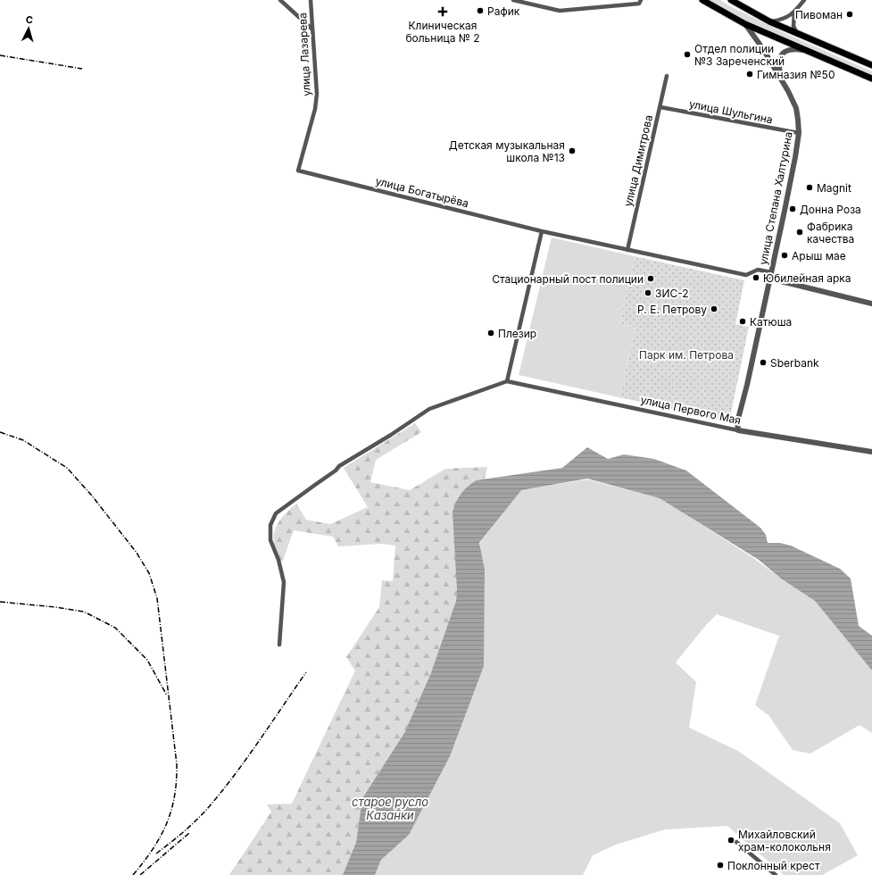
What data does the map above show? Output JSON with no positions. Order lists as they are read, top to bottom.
{
  "streets": {
    "street": [
      "улица Лазарева",
      "улица Шульгина",
      "улица Димитрова",
      "улица Богатырёва",
      "улица Степана Халтурина",
      "улица Первого Мая"
    ]
  },
  "crossings": [
    ["улица Лазарева", "улица Богатырёва"],
    ["улица Шульгина", "улица Димитрова"],
    ["улица Шульгина", "улица Степана Халтурина"],
    ["улица Димитрова", "улица Богатырёва"],
    ["улица Богатырёва", "улица Степана Халтурина"],
    ["улица Степана Халтурина", "улица Первого Мая"]
  ],
  "water": ["старое русло Казанки"],
  "parks": ["Парк им. Петрова"],
  "places": {
    "other": [
      "Рафик",
      "Пивоман",
      "Отдел полиции №3 Зареченский",
      "Гимназия №50",
      "Детская музыкальная школа №13",
      "Magnit",
      "Донна Роза",
      "Фабрика качества",
      "Арыш мае",
      "Юбилейная арка",
      "Стационарный пост полиции",
      "ЗИС-2",
      "Р. Е. Петрову",
      "Катюша",
      "Плезир",
      "Sberbank",
      "Михайловский храм-колокольня",
      "Поклонный крест"
    ],
    "health": ["Клиническая больница № 2"]
  },
  "north": "top"
}
